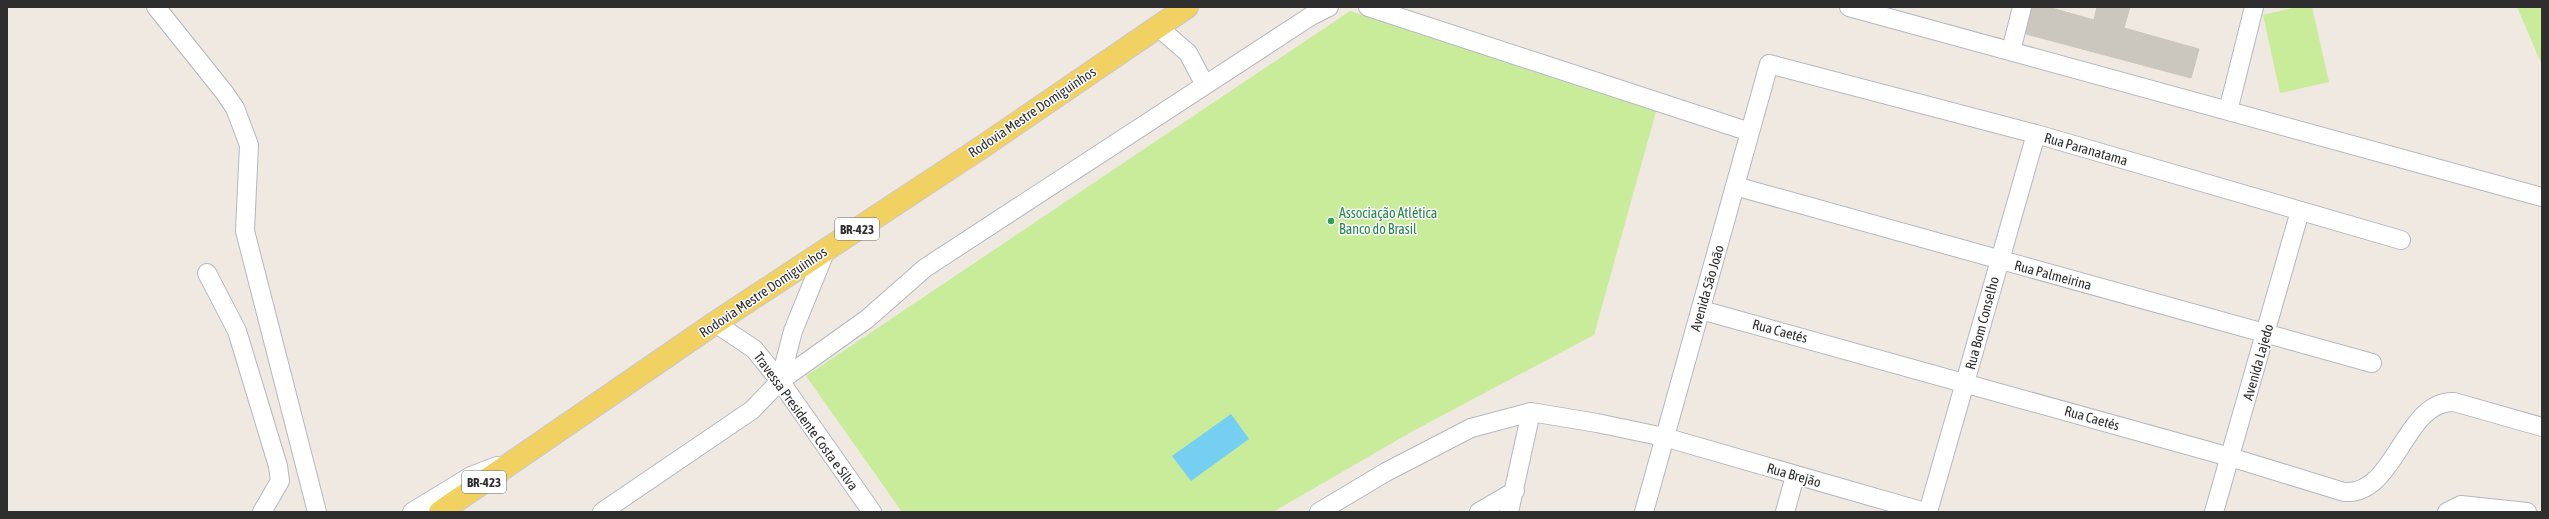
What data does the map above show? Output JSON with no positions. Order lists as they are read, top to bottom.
{
  "streets": {
    "main road": ["Rodovia Mestre Domiguinhos", "BR-423"],
    "street": [
      "Rua Paranatama",
      "Rua Palmeirina",
      "Avenida São João",
      "Rua Bom Conselho",
      "Rua Caetés",
      "Avenida Lajedo",
      "Travessa Presidente Costa e Silva",
      "Rua Brejão"
    ]
  },
  "crossings": [
    ["Rodovia Mestre Domiguinhos", "Travessa Presidente Costa e Silva"],
    ["Rua Paranatama", "Avenida São João"],
    ["Rua Paranatama", "Rua Bom Conselho"],
    ["Rua Paranatama", "Avenida Lajedo"],
    ["Rua Palmeirina", "Avenida São João"],
    ["Rua Palmeirina", "Rua Bom Conselho"],
    ["Rua Palmeirina", "Avenida Lajedo"],
    ["Avenida São João", "Rua Caetés"],
    ["Avenida São João", "Rua Brejão"],
    ["Rua Bom Conselho", "Rua Caetés"],
    ["Rua Caetés", "Avenida Lajedo"]
  ],
  "places": ["Associação Atlética Banco do Brasil"]
}
